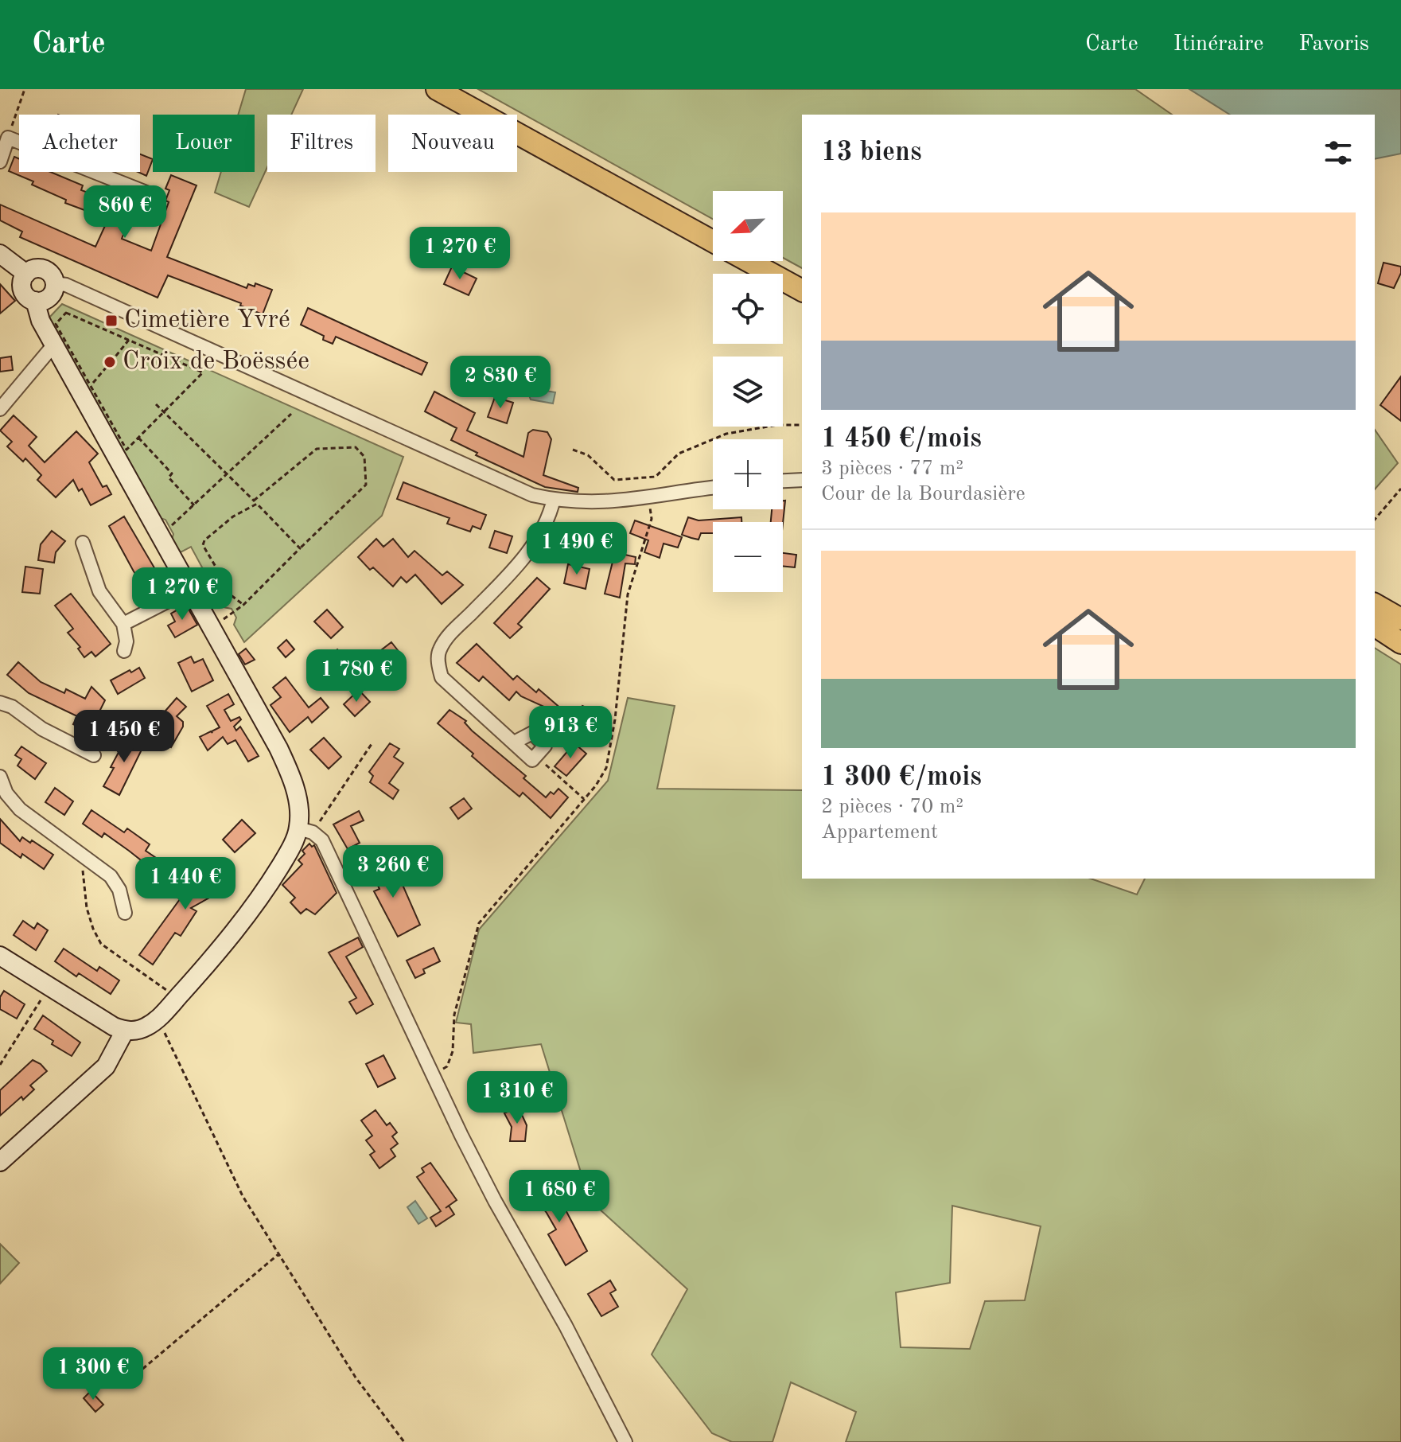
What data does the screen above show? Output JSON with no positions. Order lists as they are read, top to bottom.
{
  "places": {
    "transit": ["Cimetière Yvré"],
    "other": ["Croix de Boëssée"]
  },
  "north": "bottom left",
  "page": {
    "header": "Carte",
    "nav": ["Carte", "Itinéraire", "Favoris"],
    "chip": [
      "Acheter",
      "Louer",
      "Filtres",
      "Nouveau"
    ],
    "heading": "13 biens",
    "price": [
      "860 €",
      "1 270 €",
      "2 830 €",
      "1 490 €",
      "1 270 €",
      "1 780 €",
      "913 €",
      "1 450 €",
      "3 260 €",
      "1 440 €",
      "1 310 €",
      "1 680 €",
      "1 300 €"
    ],
    "map_buttons": ["+", "−"],
    "list": [
      {
        "name": "1 450 €/mois",
        "note": "3 pièces · 77 m² · Cour de la Bourdasière"
      },
      {
        "name": "1 300 €/mois",
        "note": "2 pièces · 70 m² · Appartement"
      }
    ]
  }
}
